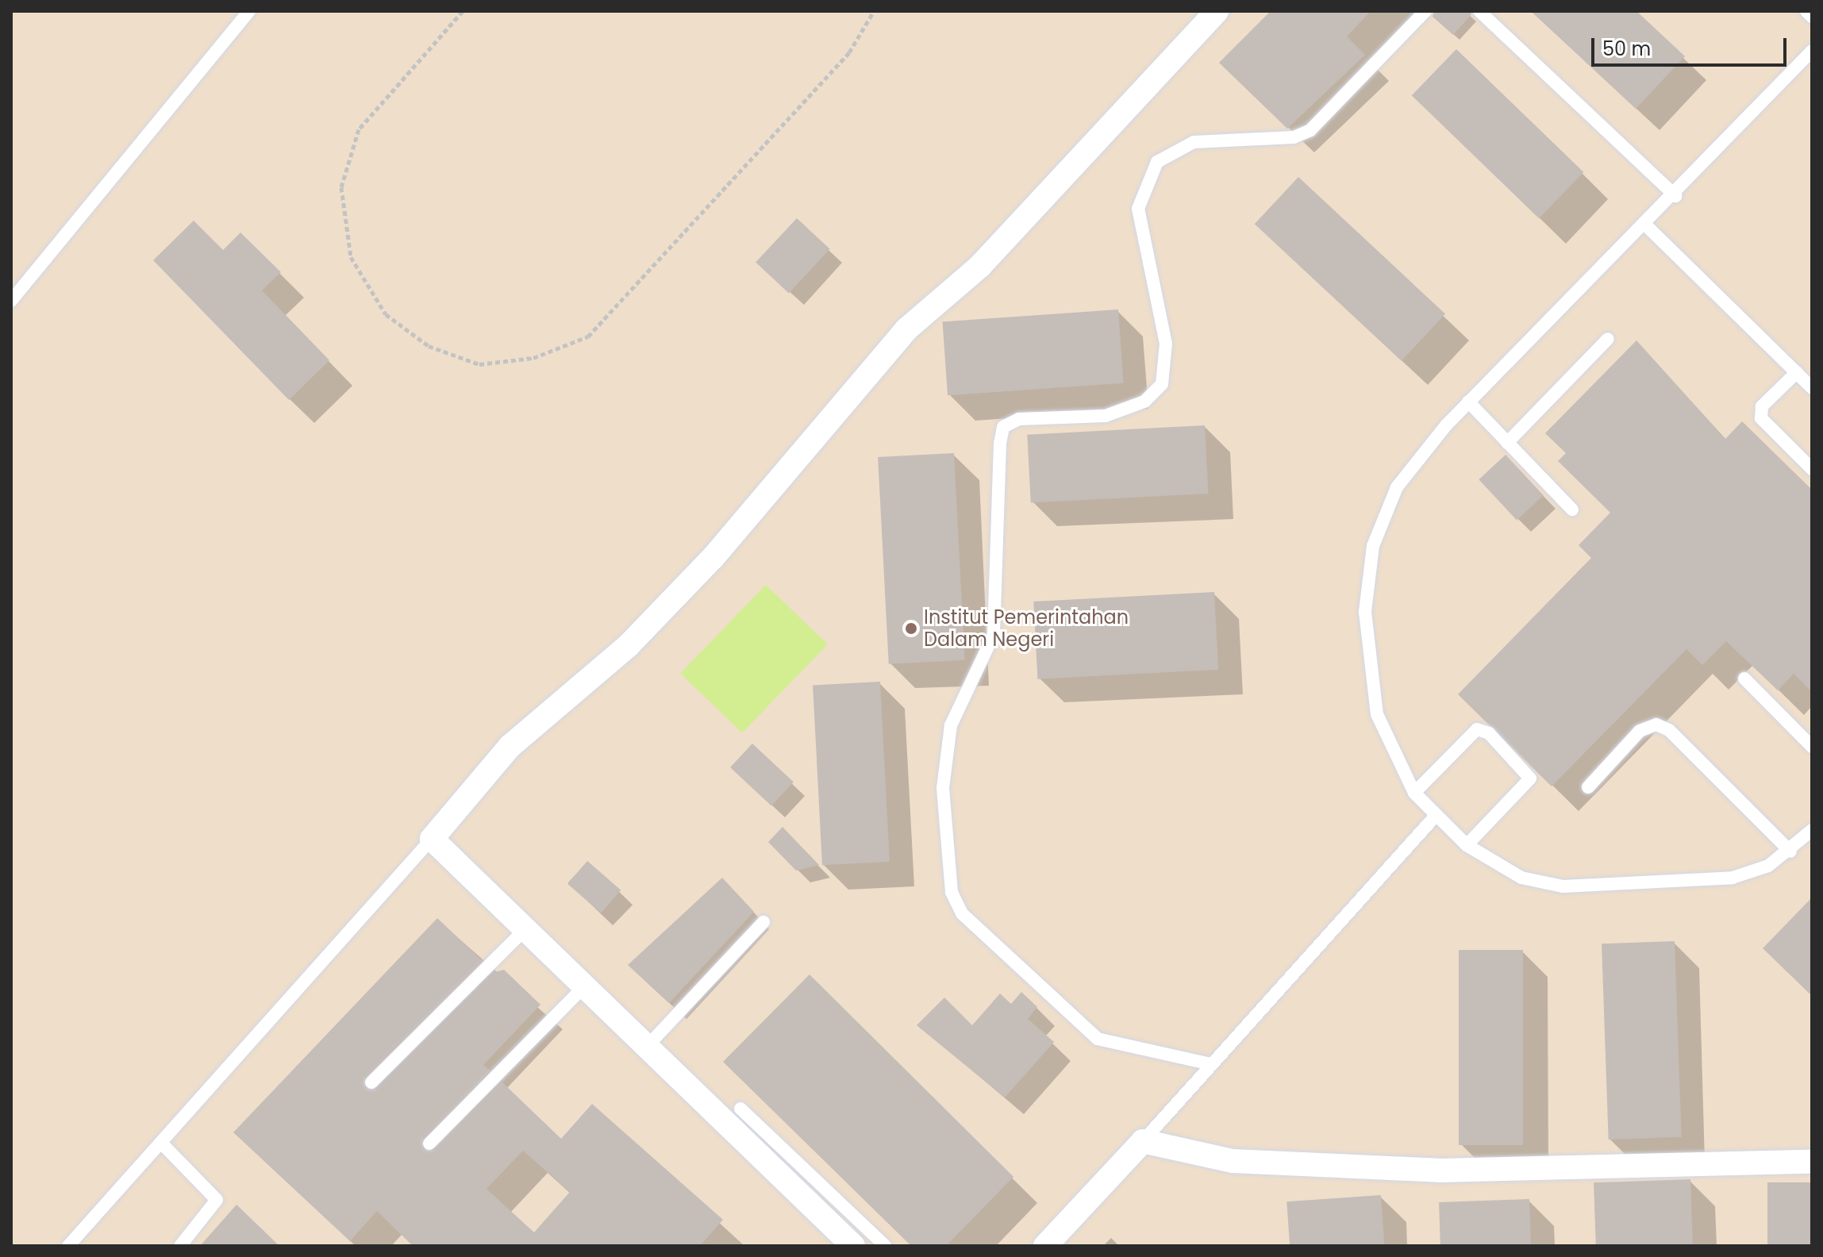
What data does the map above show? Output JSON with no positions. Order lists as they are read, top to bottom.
{
  "places": ["Institut Pemerintahan Dalam Negeri"],
  "scale_bar": "50 m"
}
